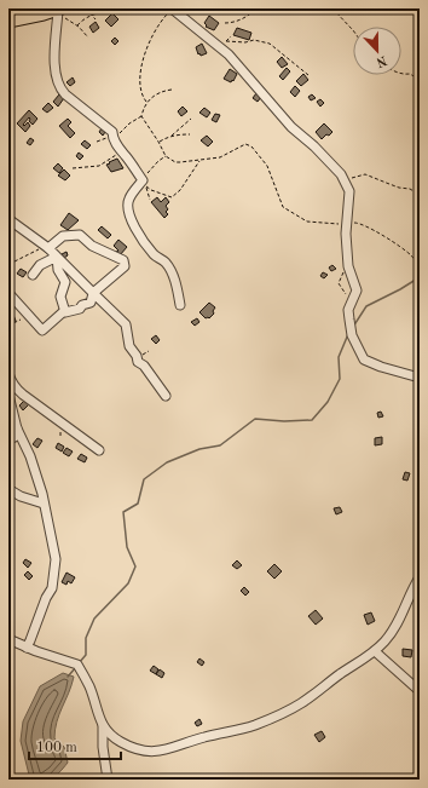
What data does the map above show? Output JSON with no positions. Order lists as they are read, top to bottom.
{
  "scale_bar": "100 m",
  "north": "bottom"
}
